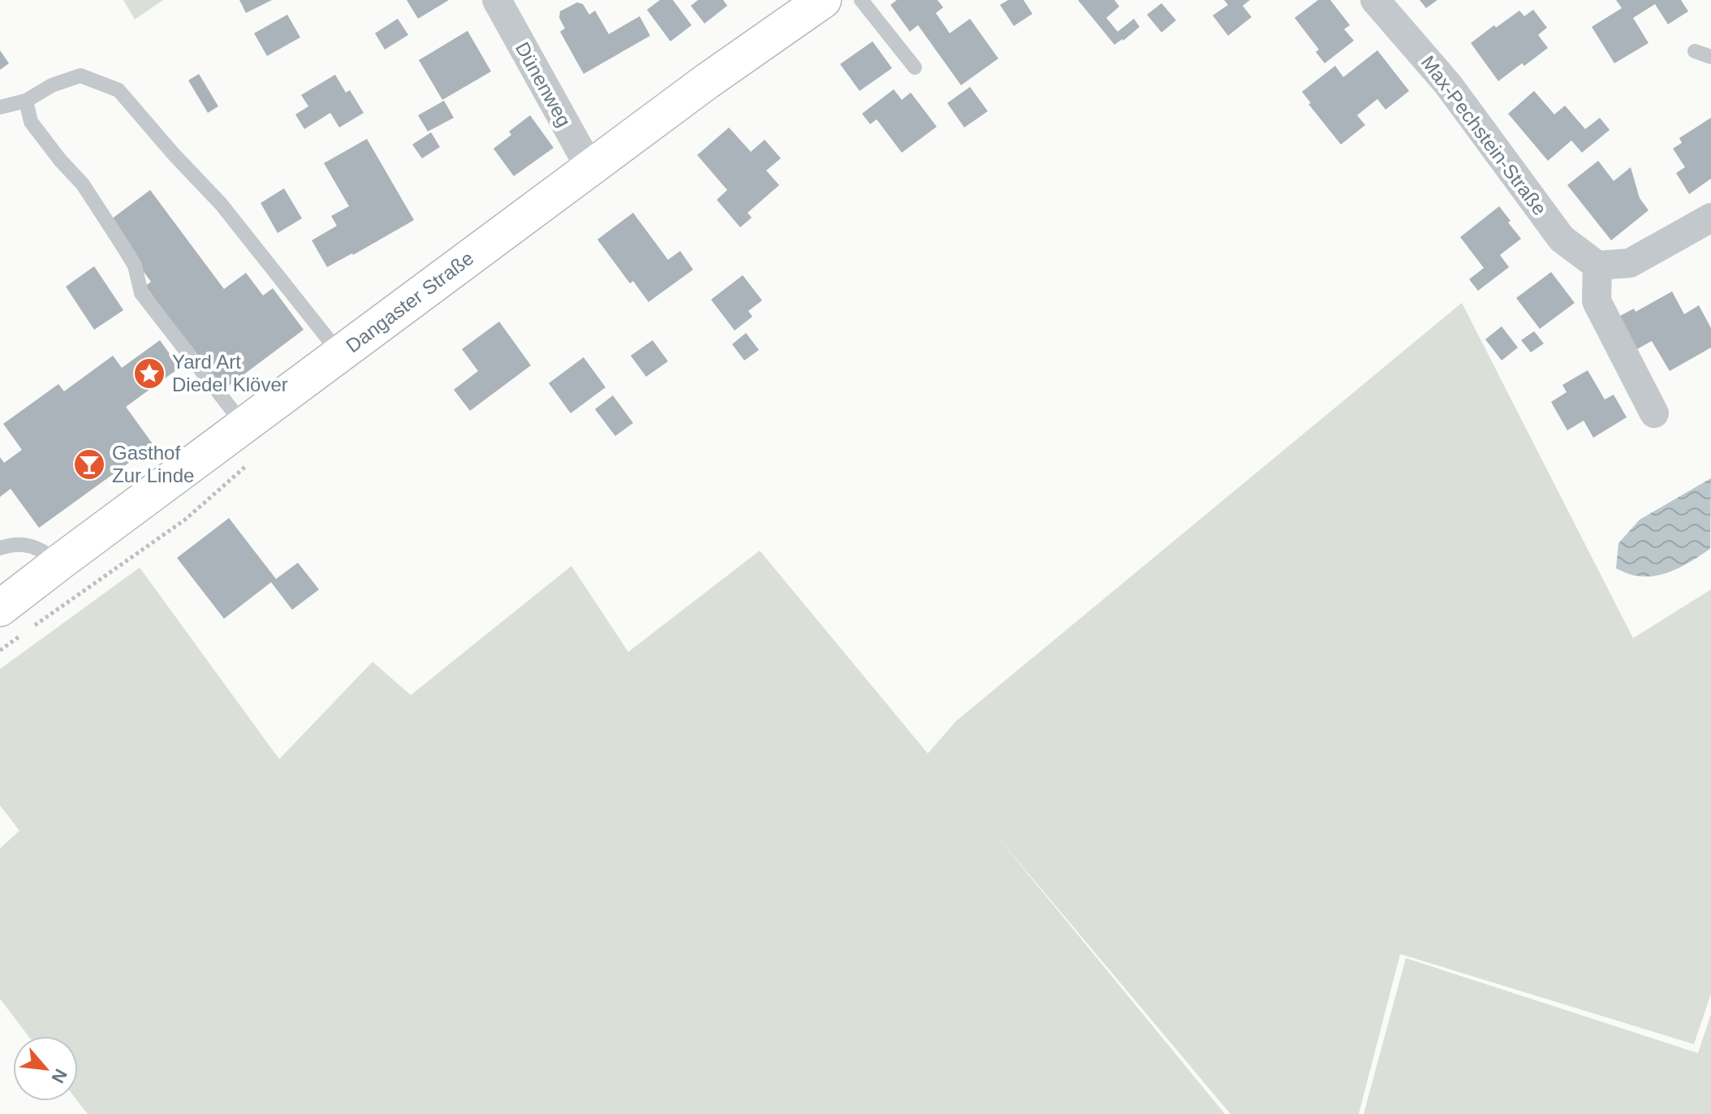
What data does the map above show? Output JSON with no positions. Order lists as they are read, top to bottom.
{
  "streets": {
    "street": ["Dünenweg", "Max-Pechstein-Straße", "Dangaster Straße"]
  },
  "crossings": [
    ["Dünenweg", "Dangaster Straße"]
  ],
  "places": {
    "place": ["Yard Art Diedel Klöver"],
    "bar": ["Gasthof Zur Linde"]
  },
  "north": "bottom right"
}
